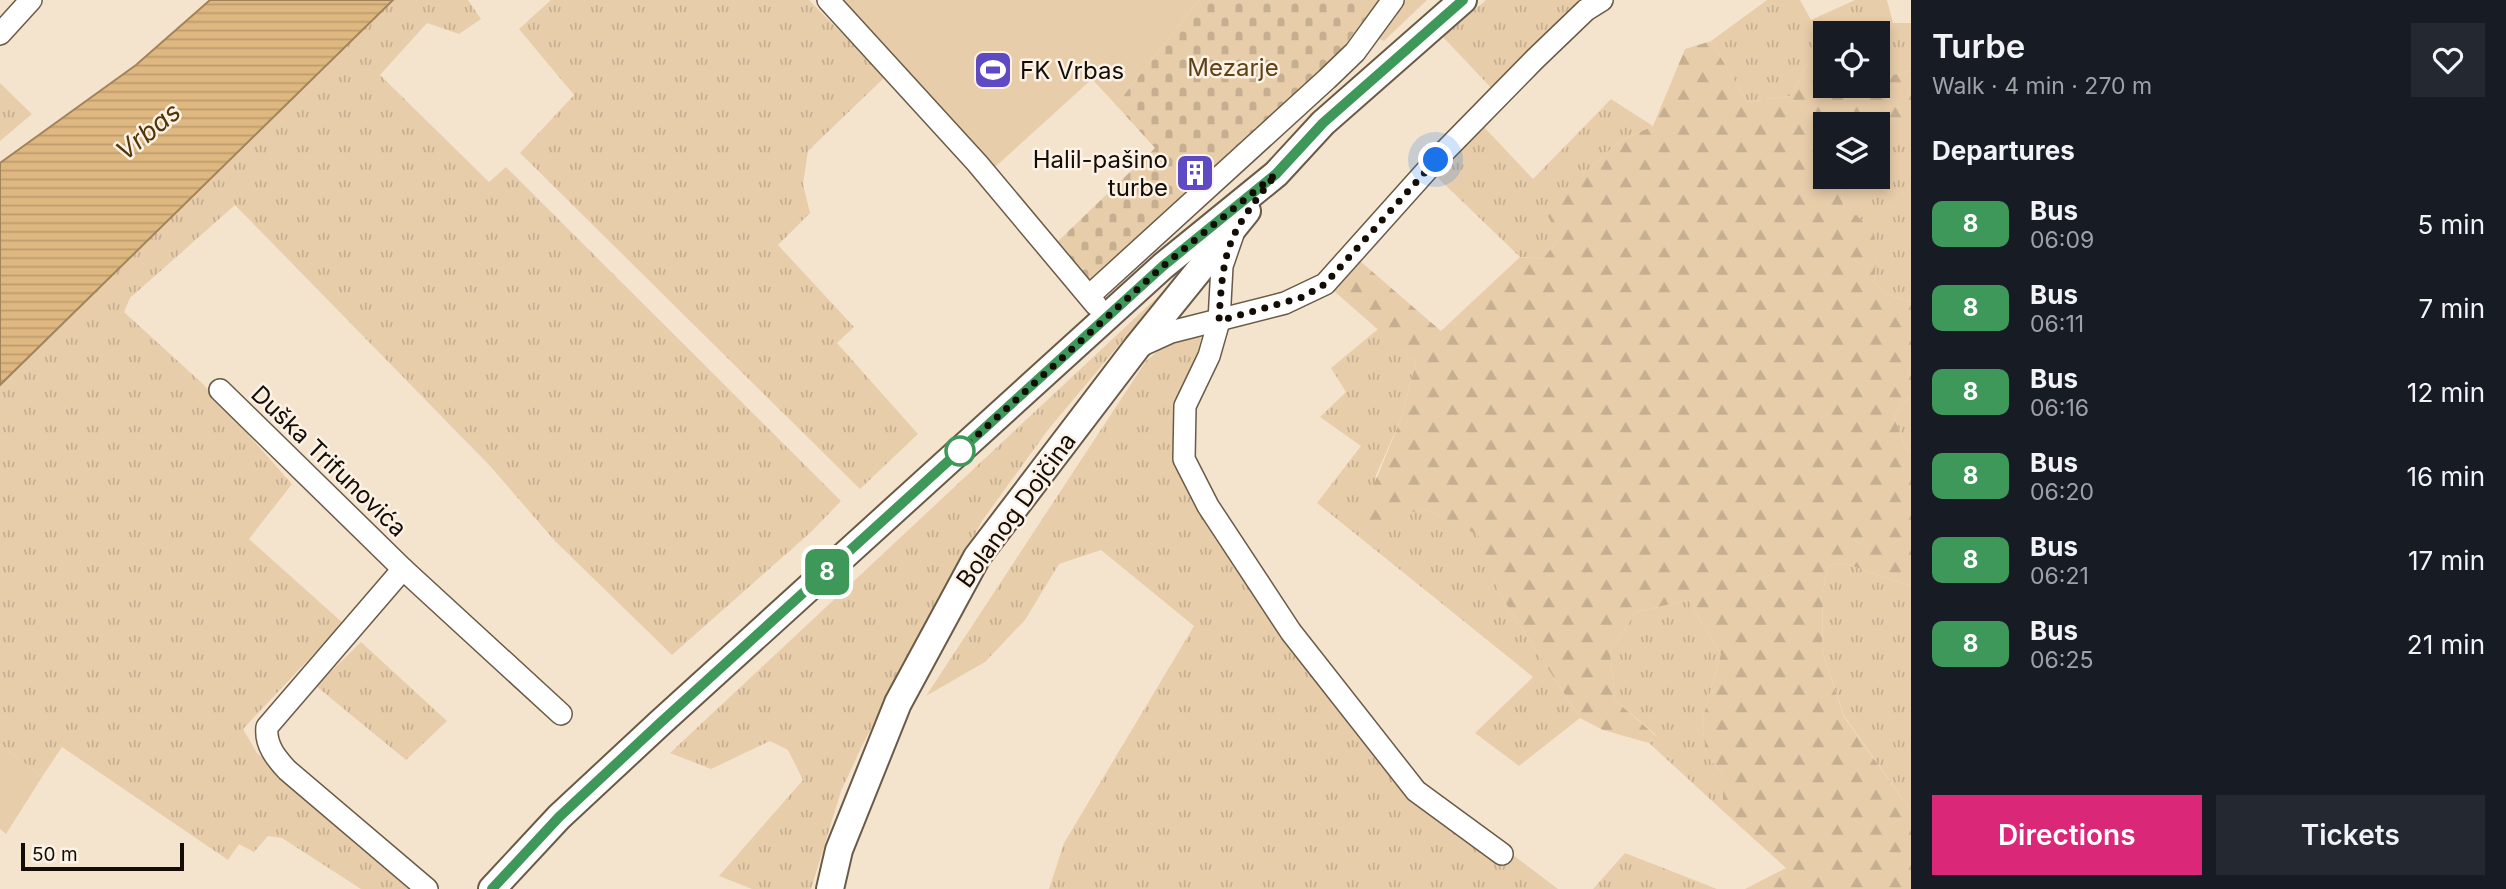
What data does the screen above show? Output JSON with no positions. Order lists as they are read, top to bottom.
{
  "streets": {
    "main road": ["Bolanog Dojčina"],
    "street": ["Duška Trifunovića"]
  },
  "water": ["Vrbas"],
  "parks": ["Mezarje"],
  "places": {
    "sports": ["FK Vrbas"],
    "building": ["Halil-pašino turbe"]
  },
  "lines": ["bus line 8"],
  "scale_bar": "50 m",
  "page": {
    "on_map": "8",
    "heading": [
      ["Turbe", "Walk · 4 min · 270 m"],
      "Departures"
    ],
    "list": [
      {
        "mark": "8",
        "name": "Bus",
        "note": "06:09",
        "value": "5 min"
      },
      {
        "mark": "8",
        "name": "Bus",
        "note": "06:11",
        "value": "7 min"
      },
      {
        "mark": "8",
        "name": "Bus",
        "note": "06:16",
        "value": "12 min"
      },
      {
        "mark": "8",
        "name": "Bus",
        "note": "06:20",
        "value": "16 min"
      },
      {
        "mark": "8",
        "name": "Bus",
        "note": "06:21",
        "value": "17 min"
      },
      {
        "mark": "8",
        "name": "Bus",
        "note": "06:25",
        "value": "21 min"
      }
    ],
    "buttons": ["Directions", "Tickets"],
    "scale": "50 m"
  }
}
